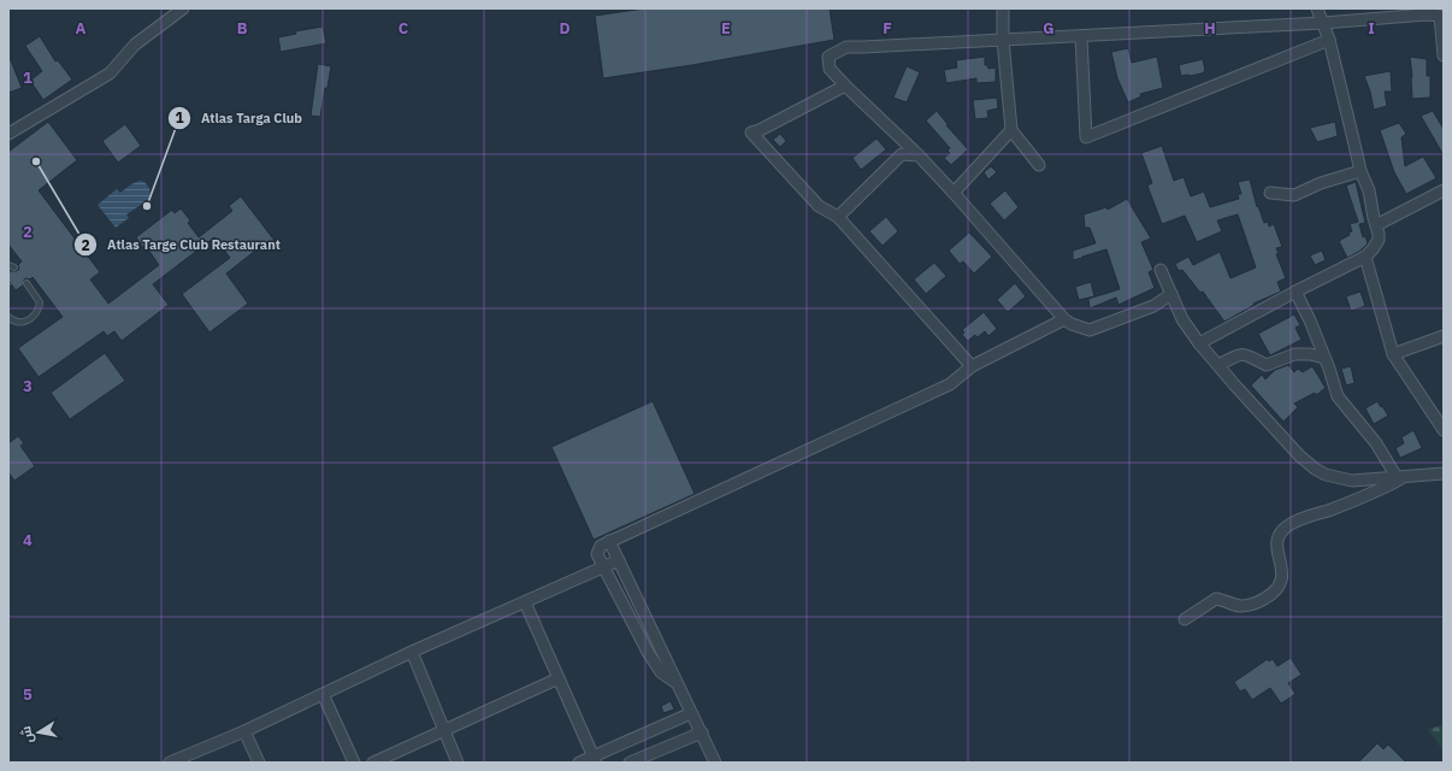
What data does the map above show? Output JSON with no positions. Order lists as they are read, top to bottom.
{
  "places": ["Atlas Targe Club Restaurant", "Atlas Targa Club"],
  "north": "left",
  "grid": {
    "columns": [
      "A",
      "B",
      "C",
      "D",
      "E",
      "F",
      "G",
      "H",
      "I"
    ],
    "rows": [
      "1",
      "2",
      "3",
      "4",
      "5"
    ]
  }
}
